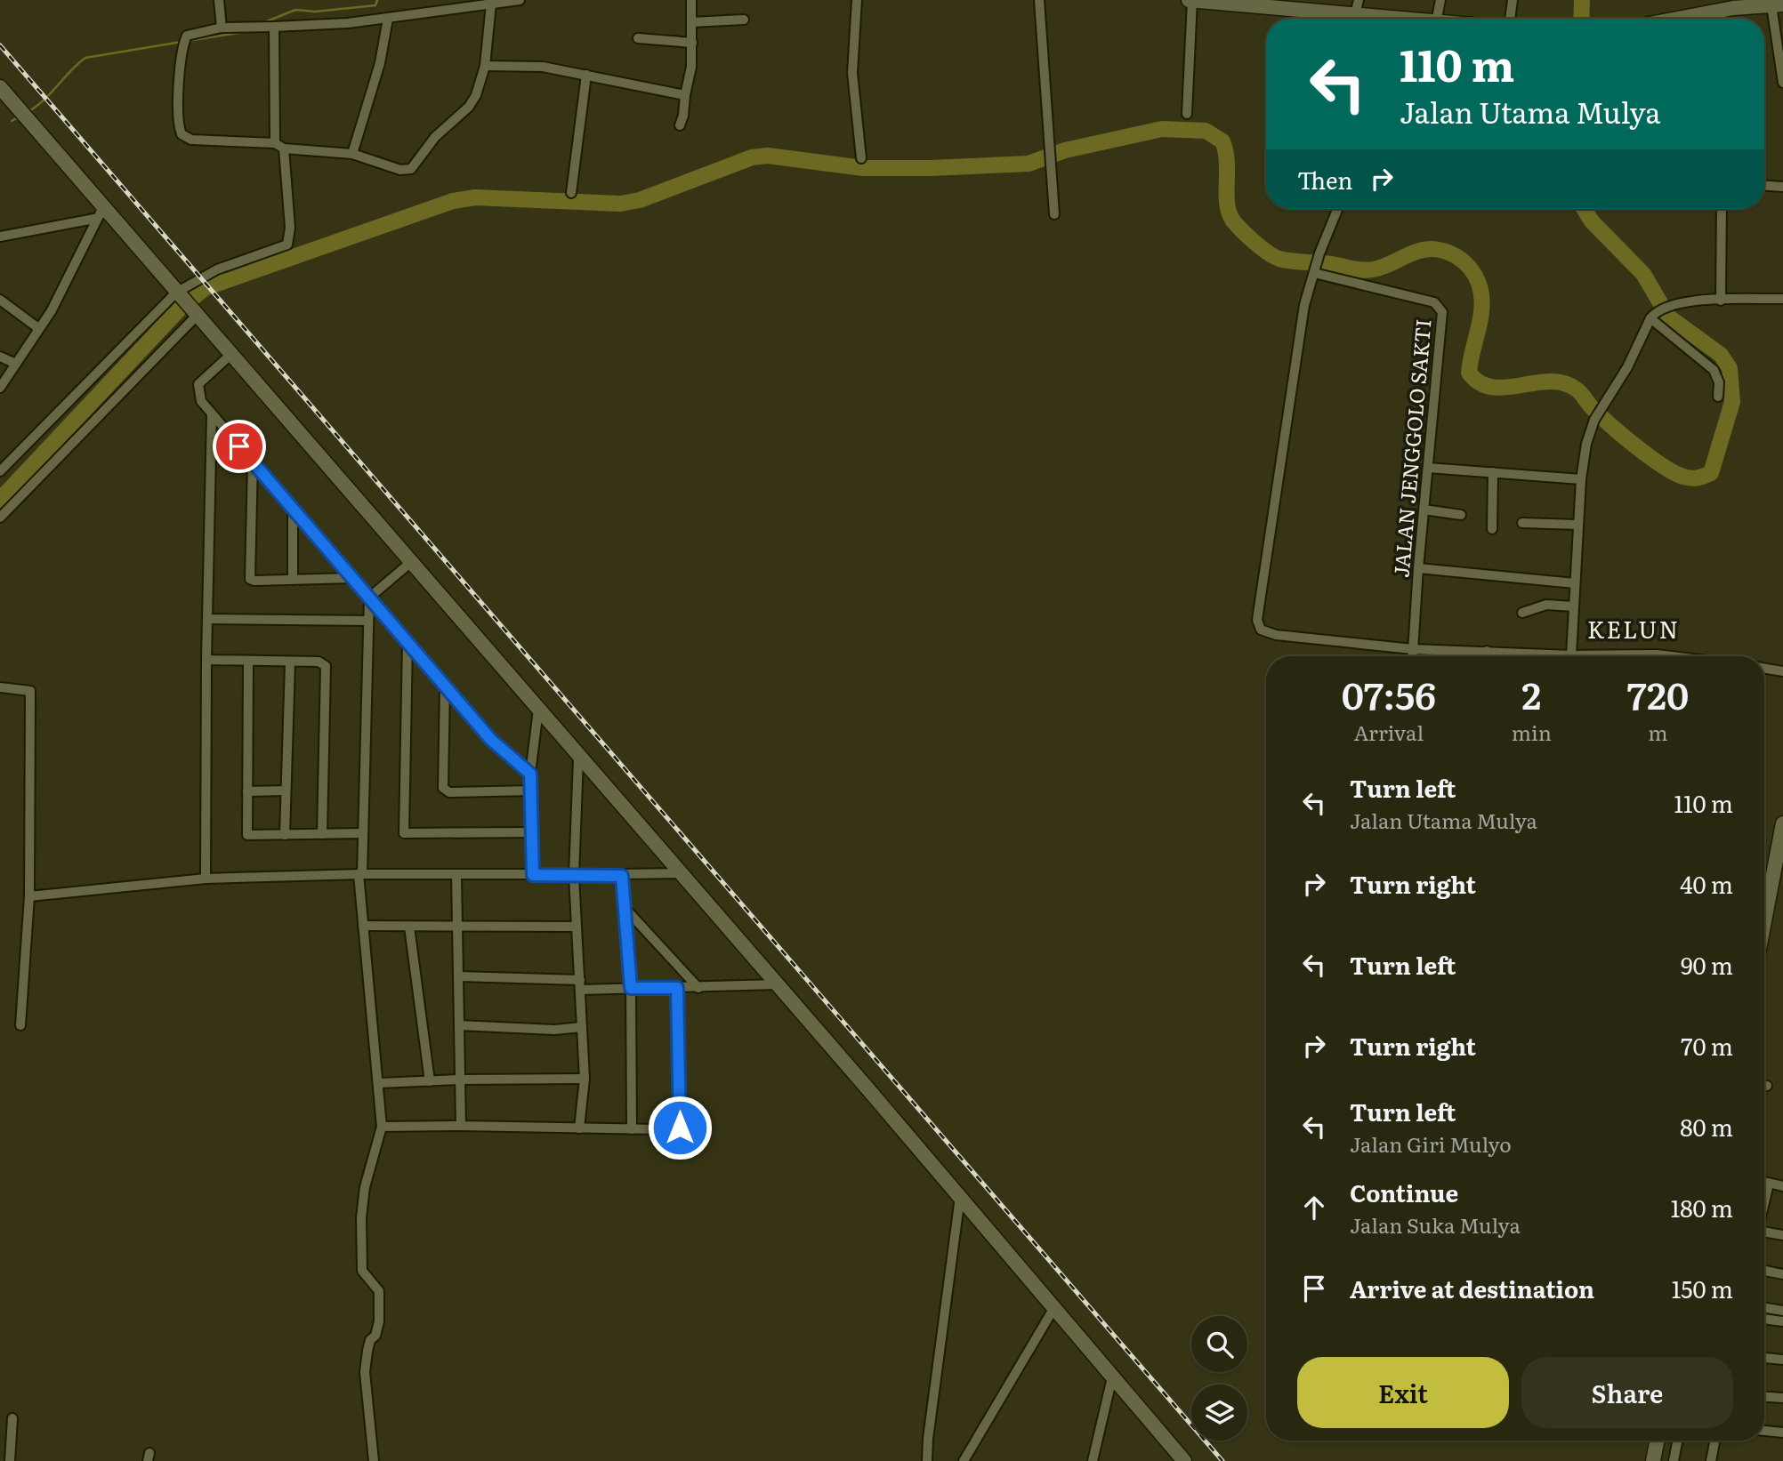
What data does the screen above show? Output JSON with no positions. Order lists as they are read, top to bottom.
{
  "streets": {
    "street": ["JALAN JENGGOLO SAKTI"]
  },
  "districts": ["KELUN"],
  "page": {
    "turn": ["110 m", "Jalan Utama Mulya"],
    "then": "Then",
    "eta": [
      "07:56",
      "Arrival",
      "2",
      "min",
      "720",
      "m"
    ],
    "list": [
      {
        "name": "Turn left",
        "note": "Jalan Utama Mulya",
        "value": "110 m"
      },
      {
        "name": "Turn right",
        "value": "40 m"
      },
      {
        "name": "Turn left",
        "value": "90 m"
      },
      {
        "name": "Turn right",
        "value": "70 m"
      },
      {
        "name": "Turn left",
        "note": "Jalan Giri Mulyo",
        "value": "80 m"
      },
      {
        "name": "Continue",
        "note": "Jalan Suka Mulya",
        "value": "180 m"
      },
      {
        "name": "Arrive at destination",
        "value": "150 m"
      }
    ],
    "buttons": ["Exit", "Share"]
  }
}
